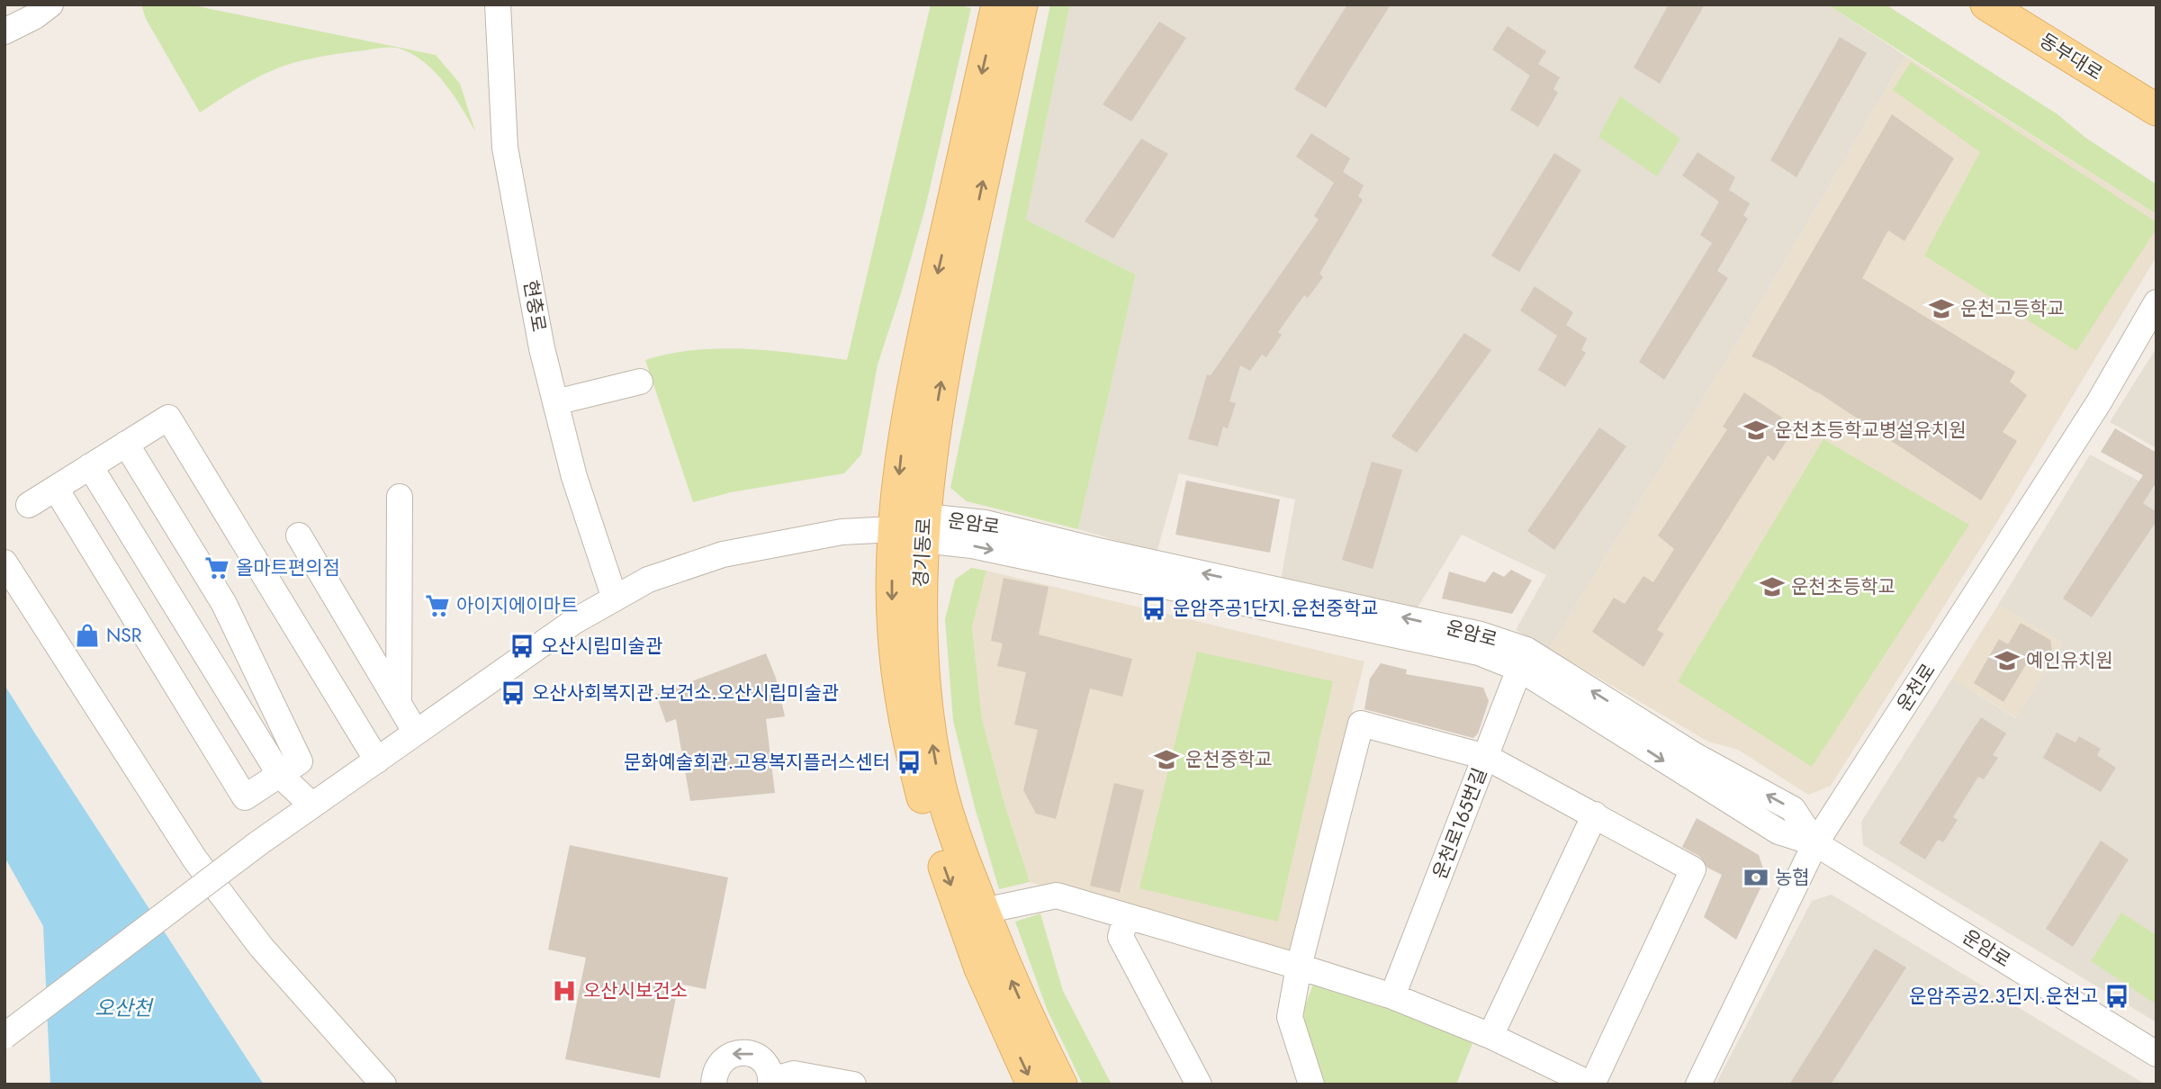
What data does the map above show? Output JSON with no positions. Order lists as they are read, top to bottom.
{
  "streets": {
    "main road": ["동부대로", "경기동로"],
    "street": [
      "현충로",
      "운암로",
      "운천로",
      "운천로165번길"
    ]
  },
  "crossings": [
    ["운암로", "경기동로"],
    ["운암로", "운천로"],
    ["운암로", "운천로165번길"]
  ],
  "water": ["오산천"],
  "places": {
    "school or university": [
      "운천고등학교",
      "운천초등학교병설유치원",
      "운천초등학교",
      "예인유치원",
      "운천중학교"
    ],
    "supermarket": ["올마트편의점", "아이지에이마트"],
    "bus stop": [
      "운암주공1단지.운천중학교",
      "오산시립미술관",
      "오산사회복지관.보건소.오산시립미술관",
      "문화예술회관.고용복지플러스센터",
      "운암주공2.3딘지.운천고"
    ],
    "shop": ["NSR"],
    "bank": ["농협"],
    "hospital": ["오산시보건소"]
  }
}
